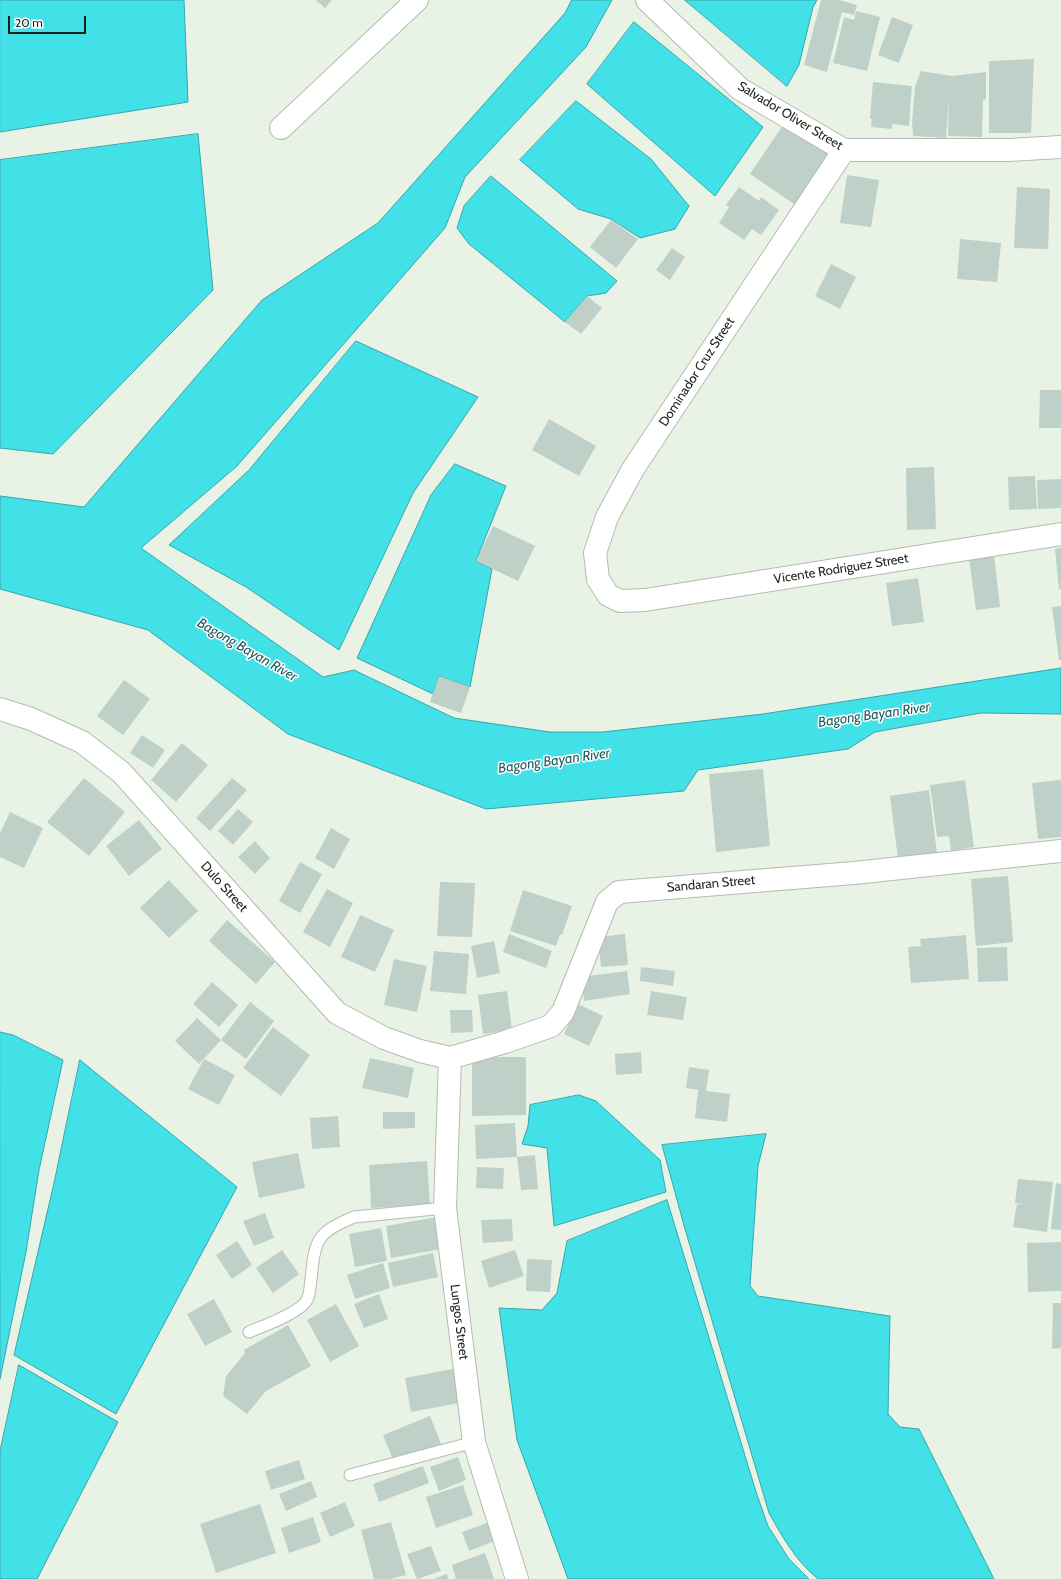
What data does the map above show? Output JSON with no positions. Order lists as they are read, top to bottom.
{
  "streets": {
    "street": [
      "Salvador Oliver Street",
      "Dominador Cruz Street",
      "Vicente Rodriguez Street",
      "Sandaran Street",
      "Dulo Street",
      "Lungos Street"
    ]
  },
  "crossings": [
    ["Salvador Oliver Street", "Dominador Cruz Street"],
    ["Dominador Cruz Street", "Vicente Rodriguez Street"],
    ["Sandaran Street", "Dulo Street"],
    ["Sandaran Street", "Lungos Street"],
    ["Dulo Street", "Lungos Street"]
  ],
  "water": ["Bagong Bayan River"],
  "scale_bar": "20 m"
}
